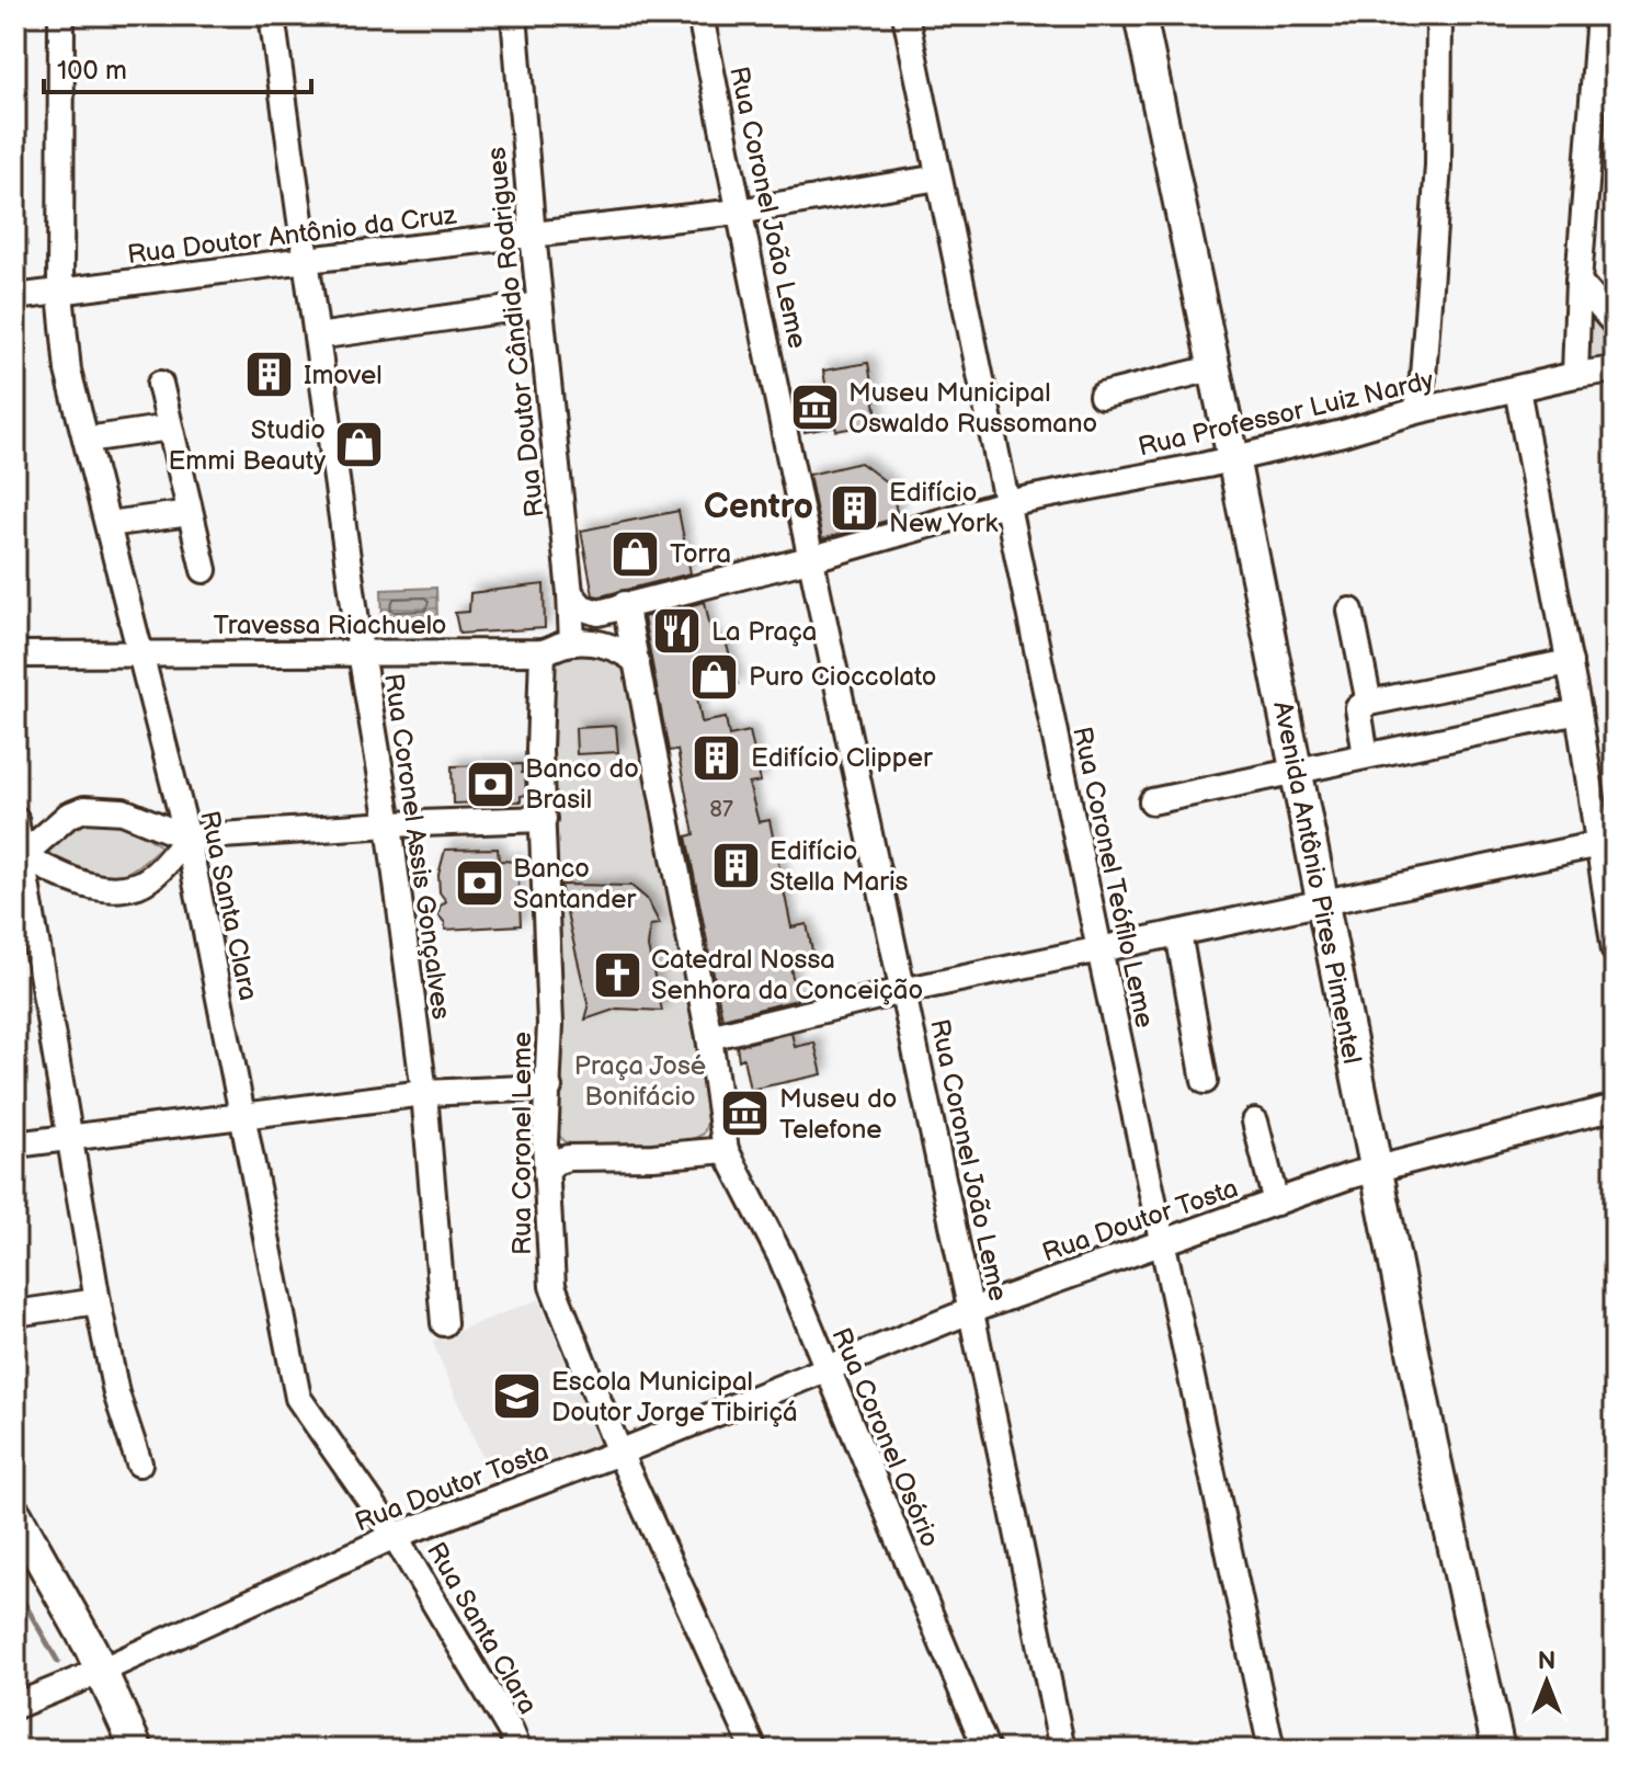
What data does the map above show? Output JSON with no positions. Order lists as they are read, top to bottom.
{
  "streets": {
    "main road": ["Avenida Antônio Pires Pimentel"],
    "street": [
      "Rua Coronel João Leme",
      "Rua Doutor Antônio da Cruz",
      "Rua Doutor Cândido Rodrigues",
      "Rua Professor Luiz Nardy",
      "Travessa Riachuelo",
      "Rua Coronel Assis Gonçalves",
      "Rua Coronel Teófilo Leme",
      "Rua Santa Clara",
      "Rua Coronel Leme",
      "Rua Doutor Tosta",
      "Rua Coronel Osório"
    ]
  },
  "crossings": [
    ["Rua Coronel João Leme", "Rua Doutor Antônio da Cruz"],
    ["Rua Coronel João Leme", "Rua Professor Luiz Nardy"],
    ["Rua Coronel João Leme", "Rua Doutor Tosta"],
    ["Rua Doutor Antônio da Cruz", "Rua Doutor Cândido Rodrigues"],
    ["Rua Doutor Antônio da Cruz", "Rua Coronel Assis Gonçalves"],
    ["Rua Doutor Antônio da Cruz", "Rua Coronel Teófilo Leme"],
    ["Rua Doutor Antônio da Cruz", "Rua Santa Clara"],
    ["Rua Doutor Cândido Rodrigues", "Rua Professor Luiz Nardy"],
    ["Rua Doutor Cândido Rodrigues", "Travessa Riachuelo"],
    ["Rua Professor Luiz Nardy", "Rua Coronel Teófilo Leme"],
    ["Rua Professor Luiz Nardy", "Avenida Antônio Pires Pimentel"],
    ["Travessa Riachuelo", "Rua Coronel Assis Gonçalves"],
    ["Travessa Riachuelo", "Rua Santa Clara"],
    ["Travessa Riachuelo", "Rua Coronel Leme"],
    ["Rua Coronel Teófilo Leme", "Rua Doutor Tosta"],
    ["Avenida Antônio Pires Pimentel", "Rua Doutor Tosta"],
    ["Rua Santa Clara", "Rua Doutor Tosta"],
    ["Rua Coronel Leme", "Rua Doutor Tosta"],
    ["Rua Doutor Tosta", "Rua Coronel Osório"]
  ],
  "districts": ["Centro"],
  "parks": ["Praça José Bonifácio"],
  "places": {
    "building": [
      "Imovel",
      "Edifício New York",
      "Edifício Clipper",
      "Edifício Stella Maris"
    ],
    "museum": ["Museu Municipal Oswaldo Russomano", "Museu do Telefone"],
    "shop": ["Studio Emmi Beauty", "Torra", "Puro Cioccolato"],
    "restaurant": ["La Praça"],
    "bank": ["Banco do Brasil", "Banco Santander"],
    "church": ["Catedral Nossa Senhora da Conceição"],
    "school or university": ["Escola Municipal Doutor Jorge Tibiriçá"]
  },
  "house_numbers": ["87"],
  "scale_bar": "100 m",
  "north": "top"
}
